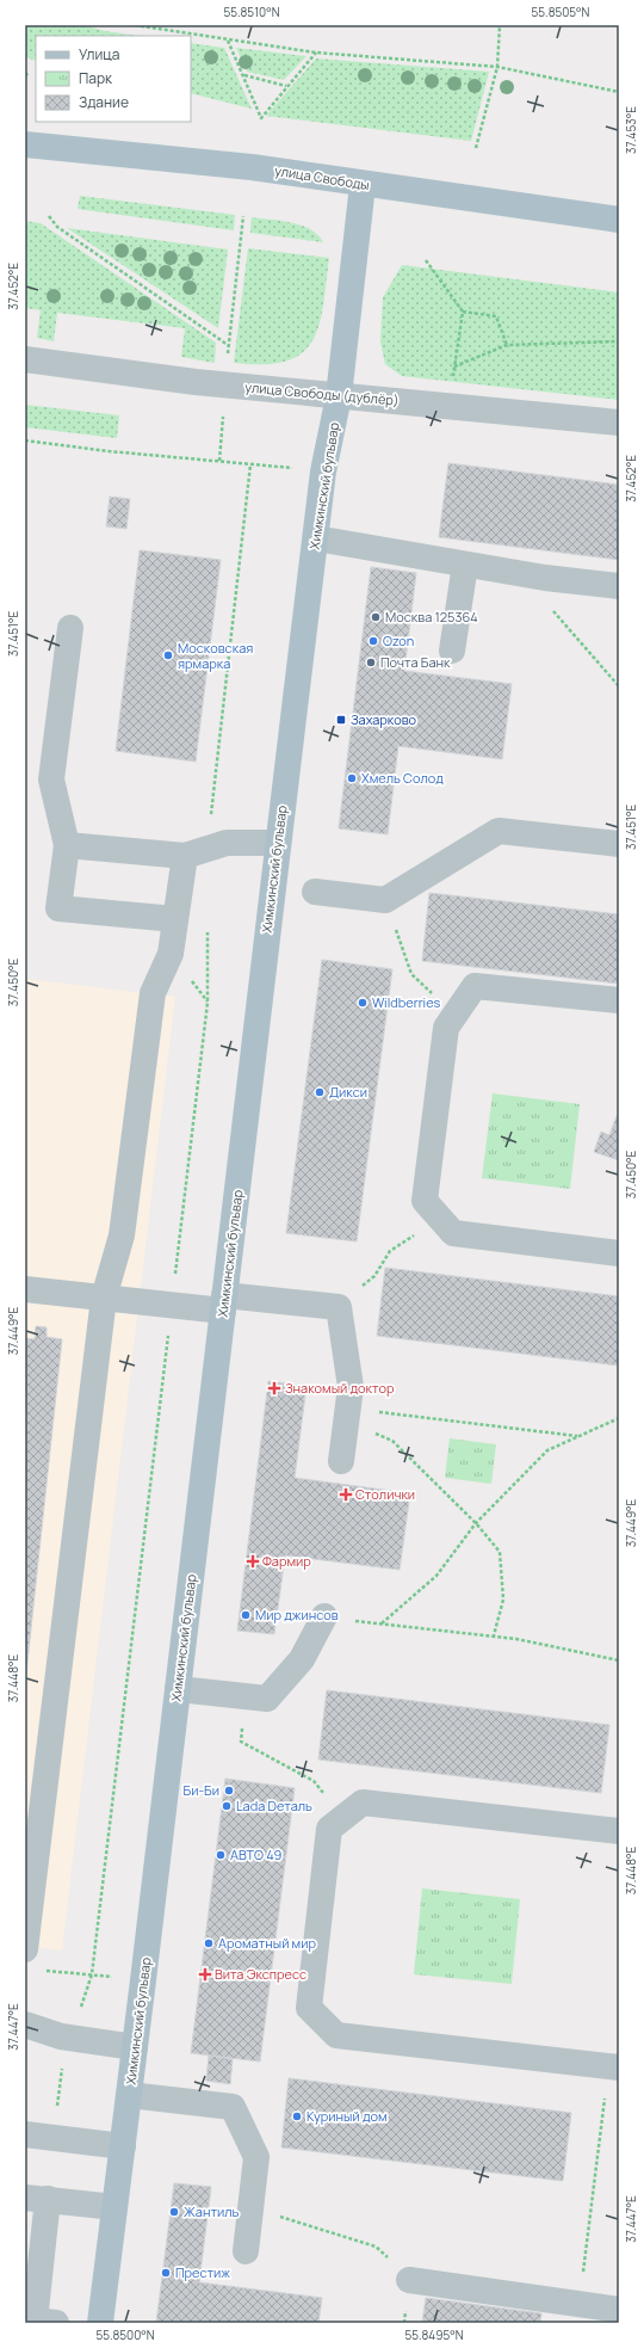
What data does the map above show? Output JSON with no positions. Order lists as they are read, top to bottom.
{
  "streets": {
    "main road": ["улица Свободы", "Химкинский бульвар"],
    "street": ["улица Свободы (дублёр)"]
  },
  "crossings": [
    ["улица Свободы", "Химкинский бульвар"],
    ["улица Свободы (дублёр)", "Химкинский бульвар"]
  ],
  "places": {
    "other": [
      "Москва 125364",
      "Ozon",
      "Московская ярмарка",
      "Почта Банк",
      "Хмель Солод",
      "Wildberries",
      "Дикси",
      "Мир джинсов",
      "Би-Би",
      "Lada Dеталь",
      "АВТО 49",
      "Ароматный мир",
      "Куриный дом",
      "Жантиль",
      "Престиж"
    ],
    "transit": ["Захарково"],
    "health": [
      "Знакомый доктор",
      "Столички",
      "Фармир",
      "Вита Экспресс"
    ]
  },
  "legend": ["Улица", "Парк", "Здание"],
  "coordinates": [
    "55.8510°N",
    "55.8505°N",
    "37.453°E",
    "37.452°E",
    "37.451°E",
    "37.450°E",
    "37.449°E",
    "37.448°E",
    "37.447°E",
    "55.8500°N",
    "55.8495°N"
  ]
}
